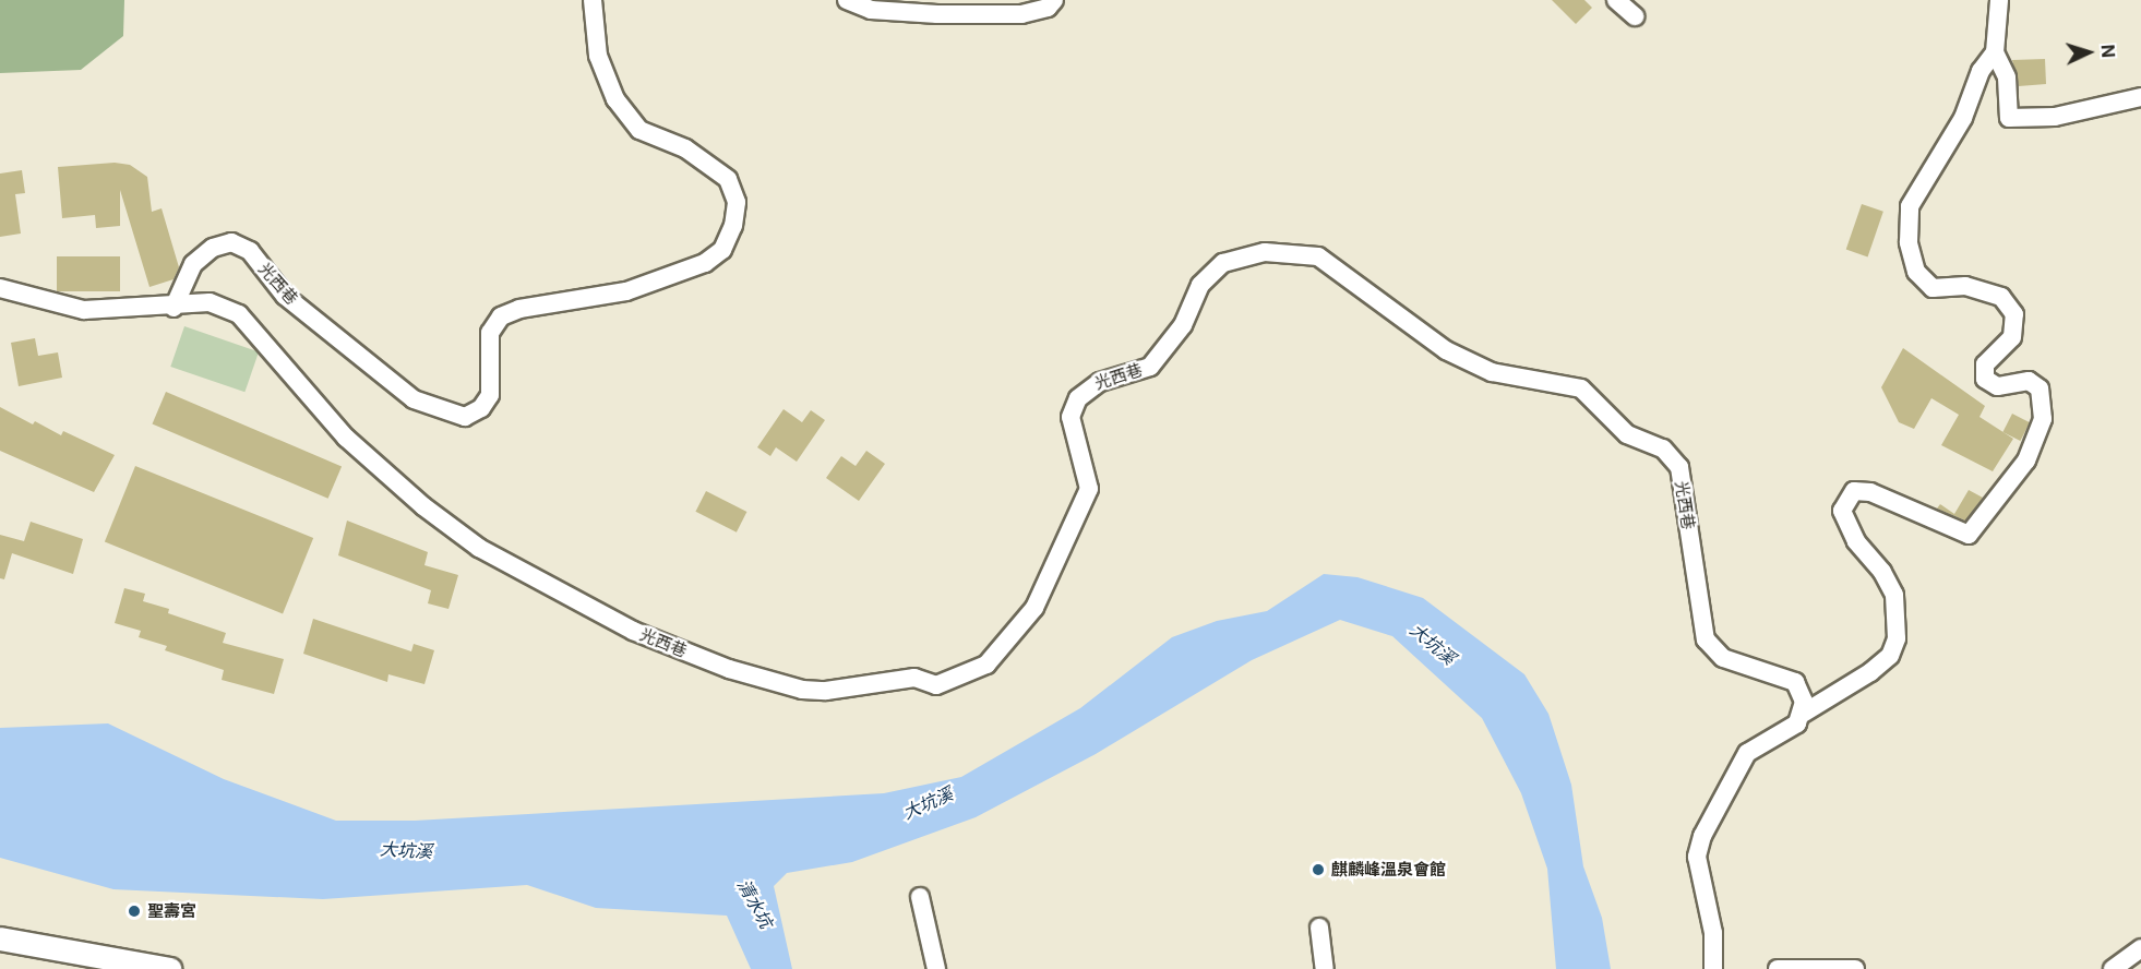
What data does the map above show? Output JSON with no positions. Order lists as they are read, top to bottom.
{
  "streets": {
    "lane": ["光西巷"]
  },
  "water": ["大坑溪", "清水坑"],
  "places": ["麒麟峰溫泉會館", "聖壽宮"],
  "north": "right"
}
